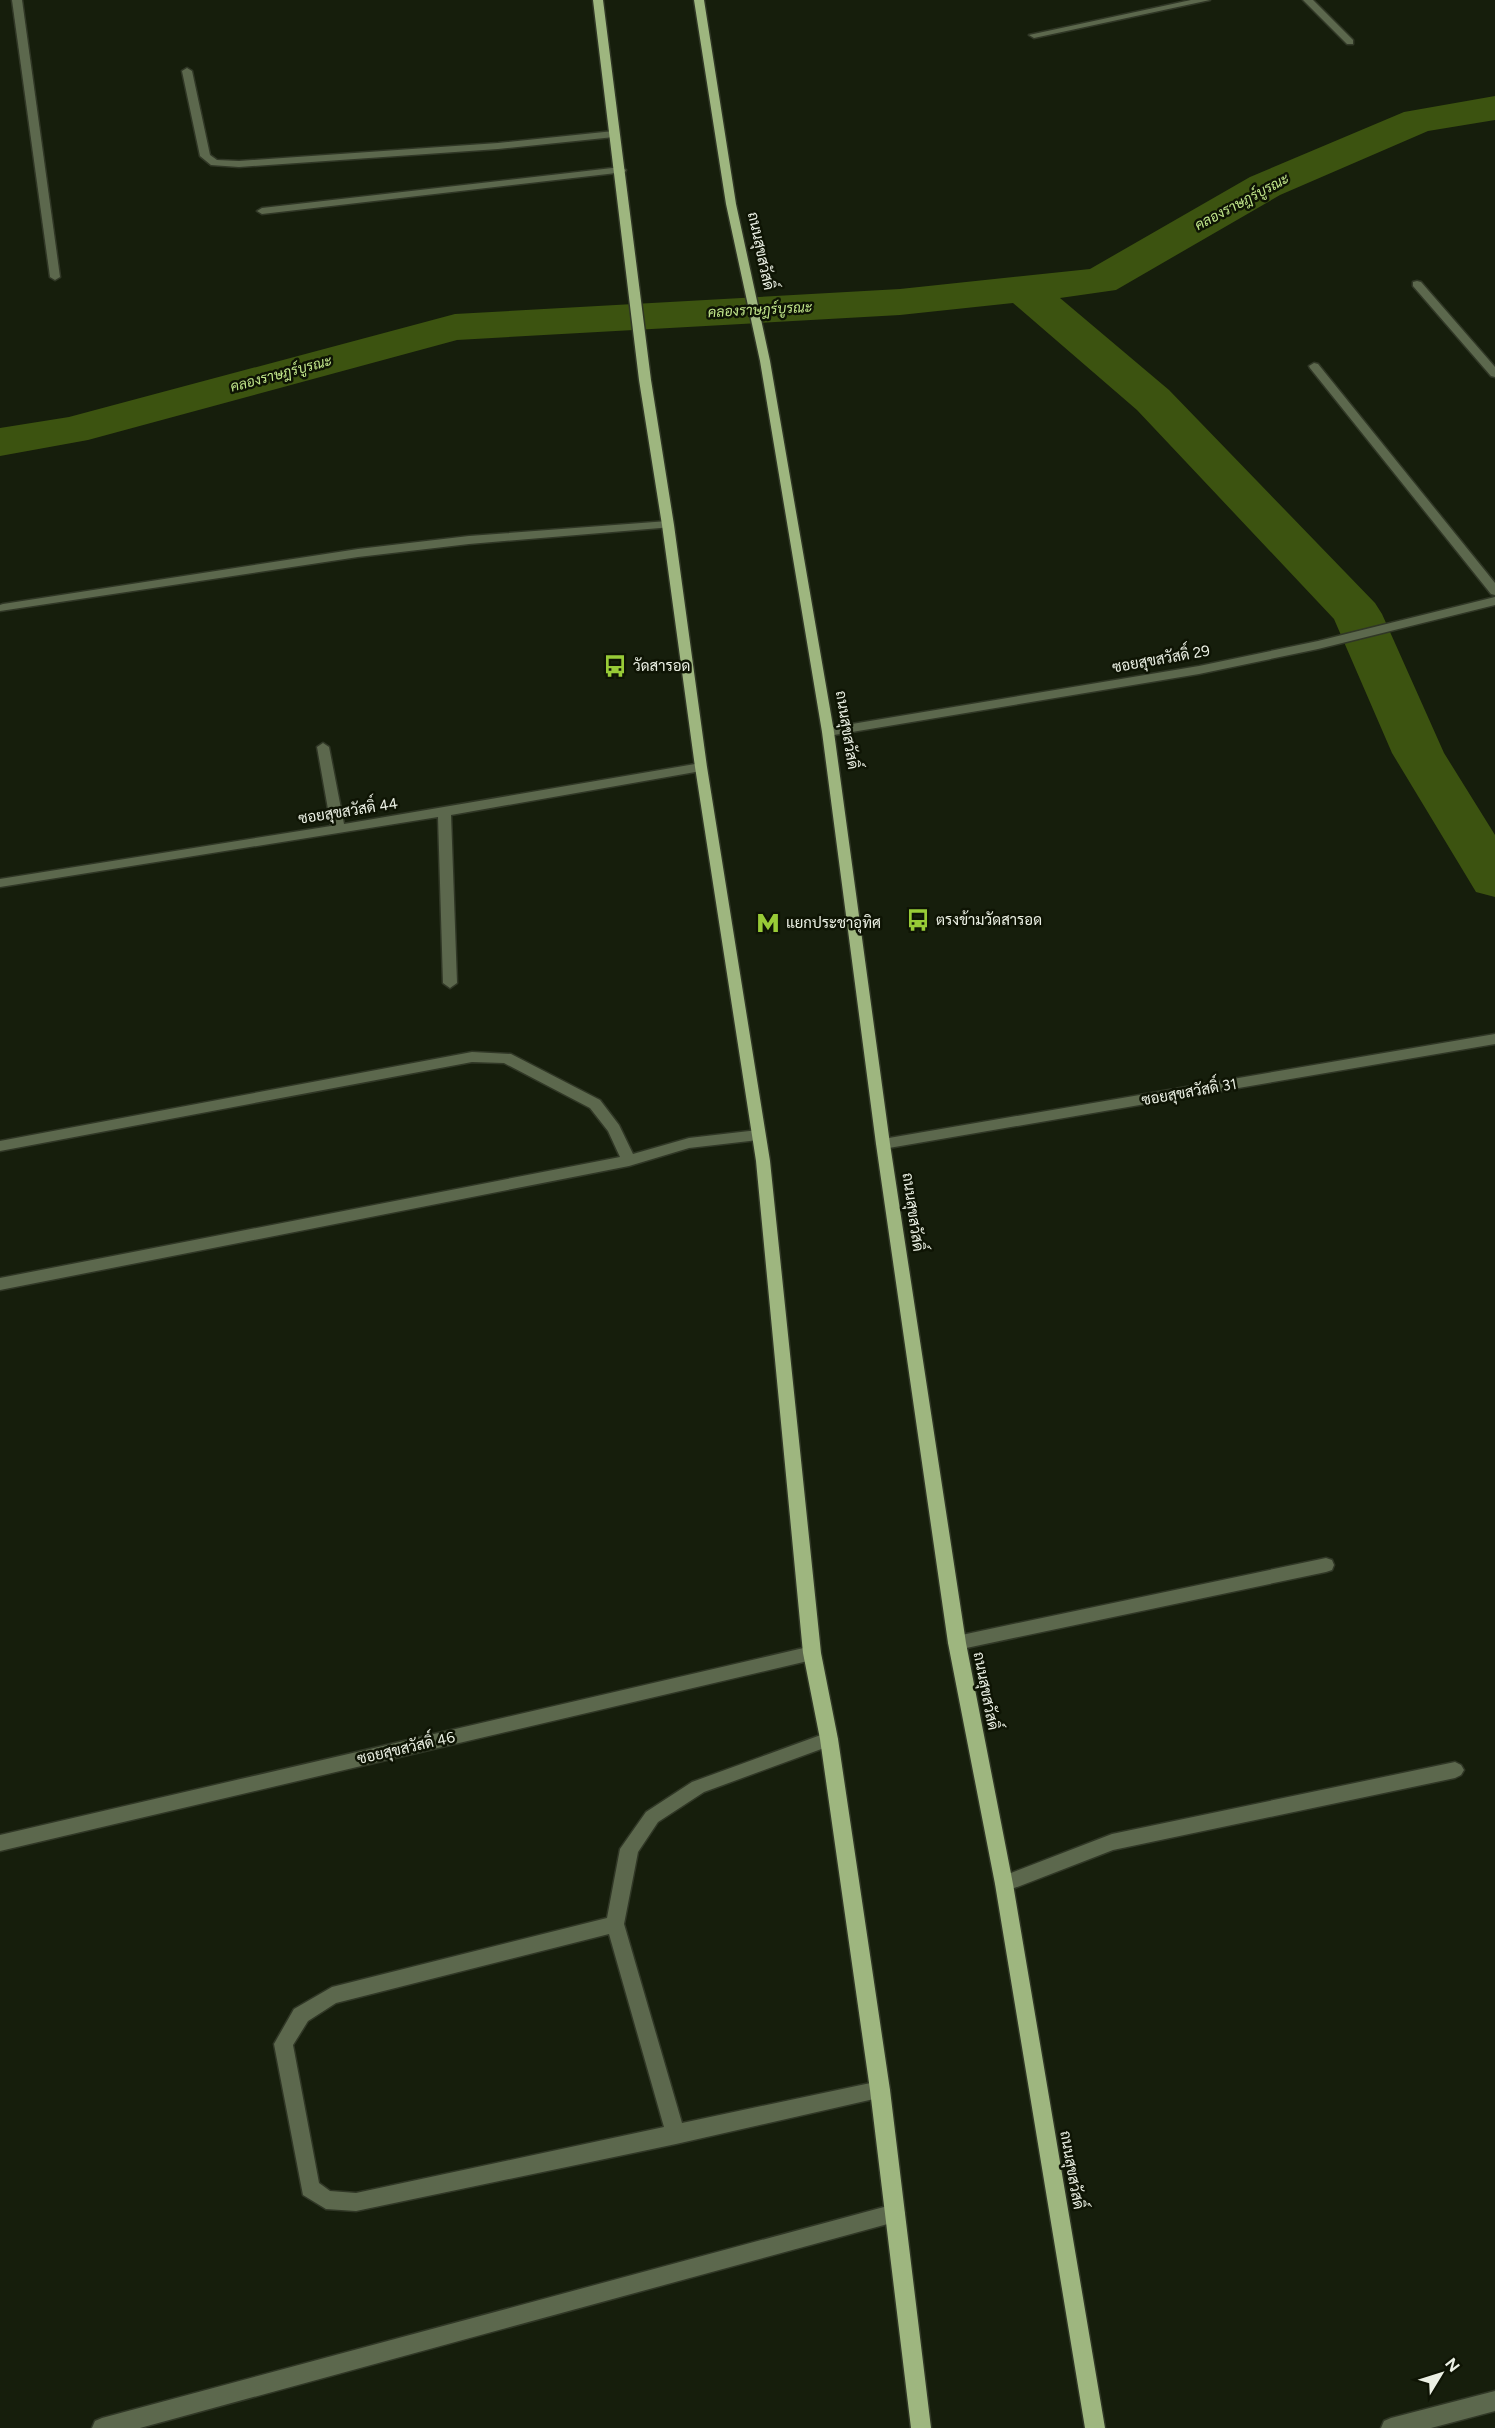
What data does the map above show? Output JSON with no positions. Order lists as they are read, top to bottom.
{
  "streets": {
    "main road": ["ถนนสุขสวัสดิ์"],
    "street": [
      "ซอยสุขสวัสดิ์ 29",
      "ซอยสุขสวัสดิ์ 44",
      "ซอยสุขสวัสดิ์ 31",
      "ซอยสุขสวัสดิ์ 46"
    ]
  },
  "crossings": [
    ["ถนนสุขสวัสดิ์", "ซอยสุขสวัสดิ์ 29"],
    ["ถนนสุขสวัสดิ์", "ซอยสุขสวัสดิ์ 31"]
  ],
  "water": ["คลองราษฎร์บูรณะ"],
  "places": {
    "bus stop": ["วัดสารอด", "ตรงข้ามวัดสารอด"],
    "metro station": ["แยกประชาอุทิศ"]
  },
  "north": "top right"
}
